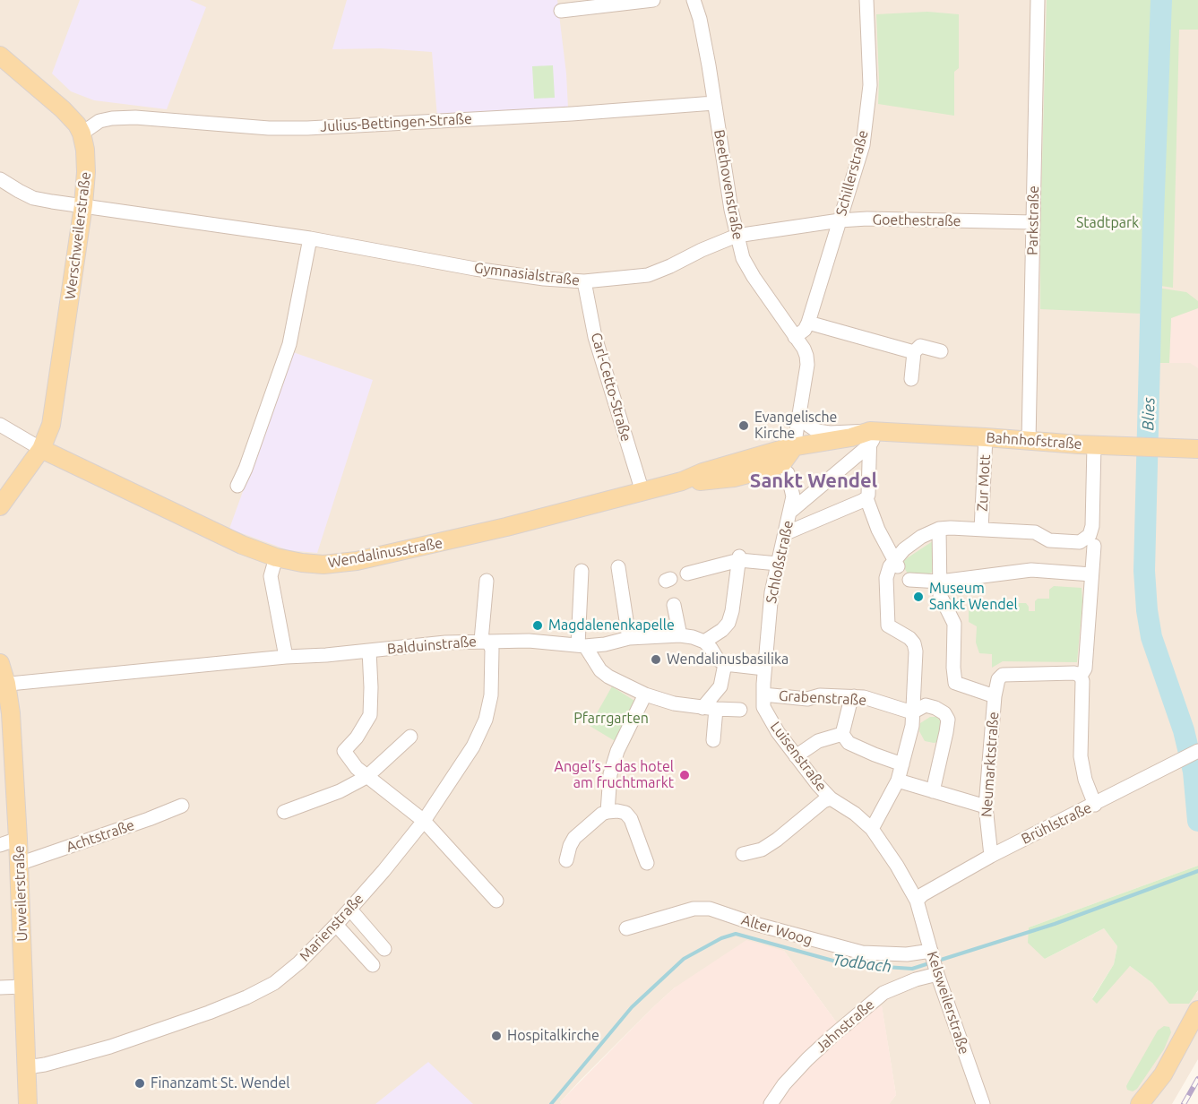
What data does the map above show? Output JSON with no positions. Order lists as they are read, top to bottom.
{
  "streets": {
    "main road": [
      "Werschweilerstraße",
      "Bahnhofstraße",
      "Wendalinusstraße",
      "Urweilerstraße"
    ],
    "street": [
      "Julius-Bettingen-Straße",
      "Schillerstraße",
      "Beethovenstraße",
      "Goethestraße",
      "Parkstraße",
      "Gymnasialstraße",
      "Carl-Cetto-Straße",
      "Zur Mott",
      "Schloßstraße",
      "Balduinstraße",
      "Grabenstraße",
      "Luisenstraße",
      "Neumarktstraße",
      "Brühlstraße",
      "Achtstraße",
      "Marienstraße",
      "Alter Woog",
      "Kelsweilerstraße",
      "Jahnstraße"
    ]
  },
  "crossings": [
    ["Julius-Bettingen-Straße", "Beethovenstraße"],
    ["Julius-Bettingen-Straße", "Werschweilerstraße"],
    ["Schillerstraße", "Beethovenstraße"],
    ["Schillerstraße", "Goethestraße"],
    ["Beethovenstraße", "Goethestraße"],
    ["Beethovenstraße", "Gymnasialstraße"],
    ["Beethovenstraße", "Bahnhofstraße"],
    ["Beethovenstraße", "Wendalinusstraße"],
    ["Goethestraße", "Parkstraße"],
    ["Goethestraße", "Gymnasialstraße"],
    ["Parkstraße", "Bahnhofstraße"],
    ["Werschweilerstraße", "Gymnasialstraße"],
    ["Werschweilerstraße", "Wendalinusstraße"],
    ["Gymnasialstraße", "Carl-Cetto-Straße"],
    ["Carl-Cetto-Straße", "Wendalinusstraße"],
    ["Bahnhofstraße", "Zur Mott"],
    ["Bahnhofstraße", "Wendalinusstraße"],
    ["Schloßstraße", "Grabenstraße"],
    ["Schloßstraße", "Luisenstraße"],
    ["Balduinstraße", "Urweilerstraße"],
    ["Balduinstraße", "Marienstraße"],
    ["Grabenstraße", "Luisenstraße"],
    ["Luisenstraße", "Brühlstraße"],
    ["Luisenstraße", "Kelsweilerstraße"],
    ["Neumarktstraße", "Brühlstraße"],
    ["Brühlstraße", "Kelsweilerstraße"],
    ["Achtstraße", "Urweilerstraße"],
    ["Urweilerstraße", "Marienstraße"],
    ["Alter Woog", "Kelsweilerstraße"],
    ["Alter Woog", "Jahnstraße"],
    ["Kelsweilerstraße", "Jahnstraße"]
  ],
  "districts": ["Sankt Wendel"],
  "water": ["Blies", "Todbach"],
  "parks": ["Stadtpark", "Pfarrgarten"],
  "places": [
    "Evangelische Kirche",
    "Museum Sankt Wendel",
    "Magdalenenkapelle",
    "Wendalinusbasilika",
    "Angel’s – das hotel am fruchtmarkt",
    "Hospitalkirche",
    "Finanzamt St. Wendel"
  ]
}
